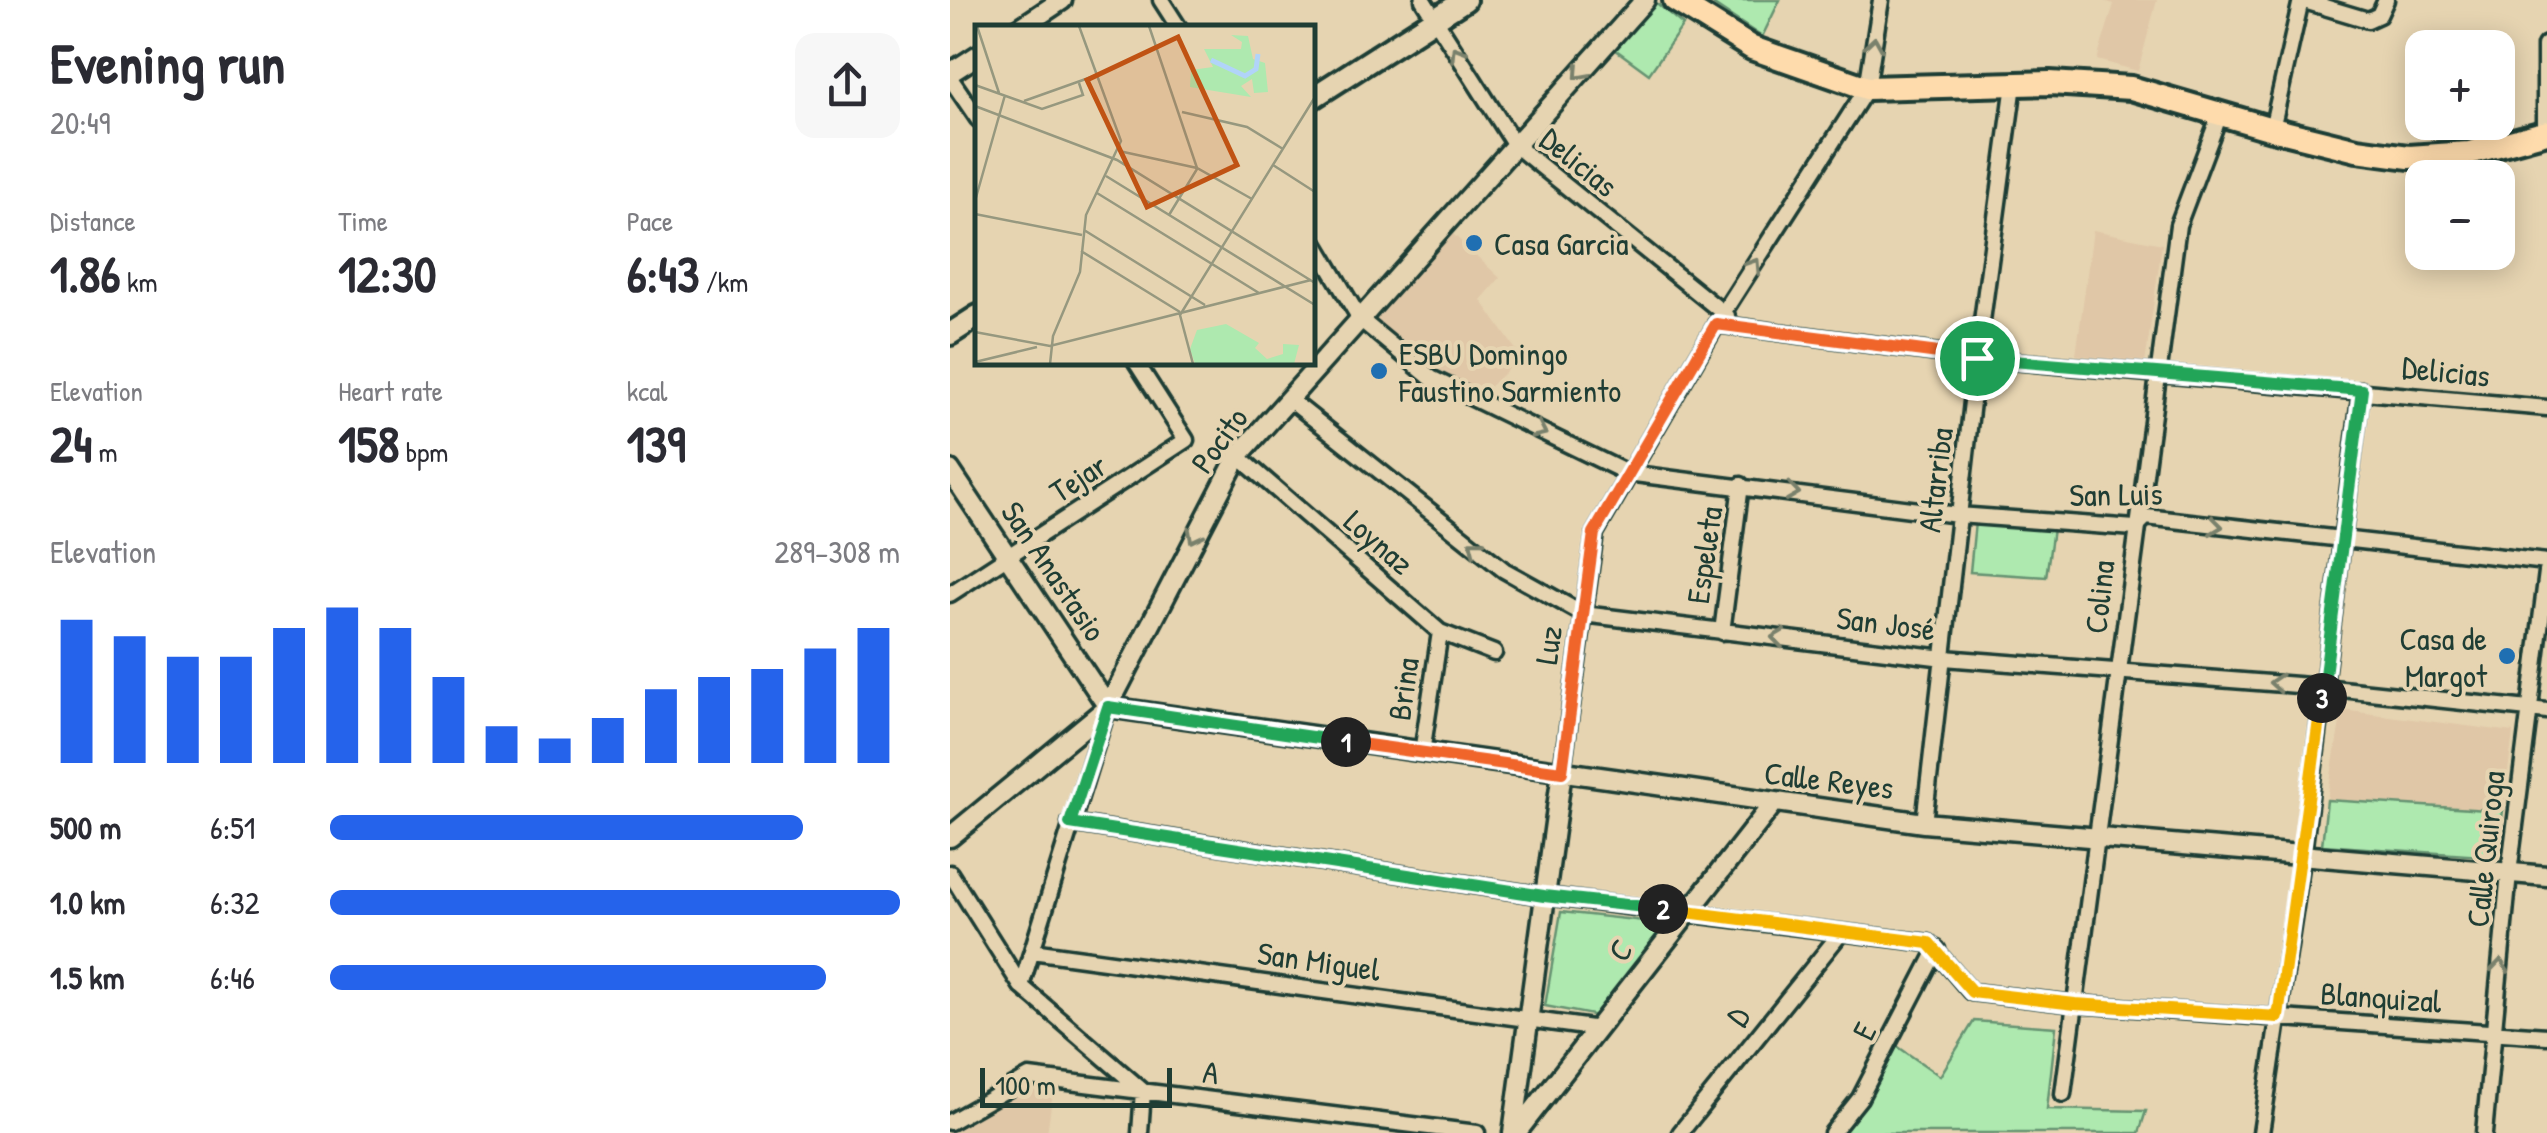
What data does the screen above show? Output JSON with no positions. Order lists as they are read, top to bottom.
{
  "streets": {
    "street": [
      "Delicias",
      "Pocito",
      "Tejar",
      "Altarriba",
      "San Luis",
      "Loynaz",
      "Espeleta",
      "San Anastasio",
      "Colina",
      "San José",
      "Luz",
      "Brina",
      "Calle Reyes",
      "Calle Quiroga",
      "C",
      "San Miguel",
      "Blanquizal",
      "D",
      "E",
      "A"
    ]
  },
  "crossings": [
    ["Delicias", "Pocito"],
    ["Delicias", "Altarriba"],
    ["Delicias", "Colina"],
    ["Delicias", "Luz"],
    ["Pocito", "San Luis"],
    ["Pocito", "Loynaz"],
    ["Pocito", "San Anastasio"],
    ["Pocito", "San José"],
    ["Pocito", "Calle Reyes"],
    ["Tejar", "San Anastasio"],
    ["Altarriba", "San Luis"],
    ["Altarriba", "San José"],
    ["Altarriba", "Calle Reyes"],
    ["San Luis", "Espeleta"],
    ["San Luis", "Colina"],
    ["San Luis", "Luz"],
    ["Loynaz", "Brina"],
    ["Espeleta", "San José"],
    ["San Anastasio", "Calle Reyes"],
    ["Colina", "San José"],
    ["Colina", "Calle Reyes"],
    ["Colina", "Blanquizal"],
    ["San José", "Luz"],
    ["San José", "Calle Quiroga"],
    ["Luz", "Calle Reyes"],
    ["Luz", "C"],
    ["Luz", "San Miguel"],
    ["Brina", "Calle Reyes"],
    ["Calle Reyes", "Calle Quiroga"],
    ["Calle Reyes", "C"],
    ["Calle Quiroga", "Blanquizal"],
    ["C", "San Miguel"],
    ["Blanquizal", "E"]
  ],
  "one_way": ["Pocito", "San Luis", "San José"],
  "places": ["Casa Garcia", "ESBU Domingo Faustino Sarmiento", "Casa de Margot"],
  "scale_bar": "100 m",
  "page": {
    "heading": ["Evening run", "20:49"],
    "map_buttons": ["+", "−"],
    "stats": [
      ["Distance", "1.86 km"],
      ["Time", "12:30"],
      ["Pace", "6:43 /km"],
      ["Elevation", "24 m"],
      ["Heart rate", "158 bpm"],
      ["kcal", "139"]
    ],
    "chart": ["Elevation", "289–308 m"],
    "pins": ["3", "1", "2"],
    "list": [
      {
        "name": "500 m",
        "note": "6:51"
      },
      {
        "name": "1.0 km",
        "note": "6:32"
      },
      {
        "name": "1.5 km",
        "note": "6:46"
      }
    ],
    "scale": "100 m"
  }
}
